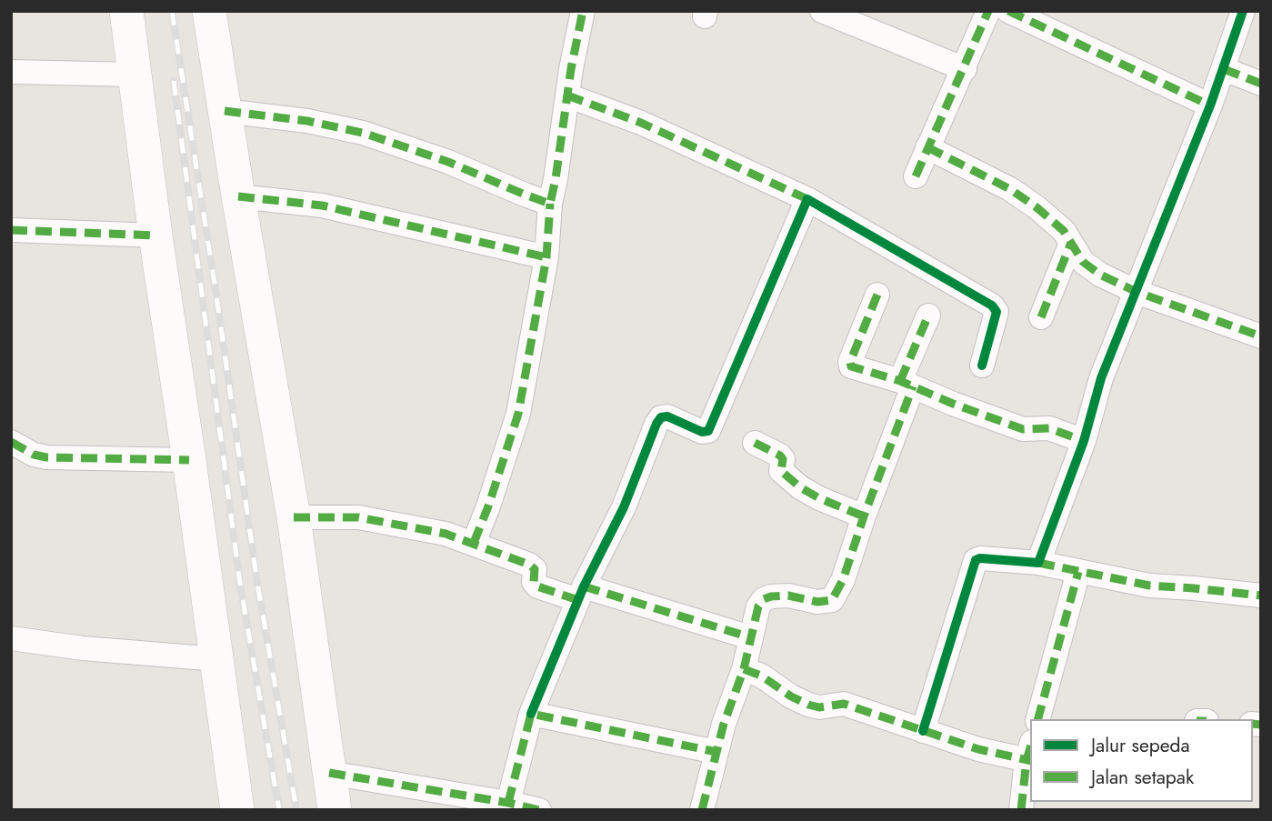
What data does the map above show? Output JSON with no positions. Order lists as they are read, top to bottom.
{
  "legend": ["Jalur sepeda", "Jalan setapak"]
}
